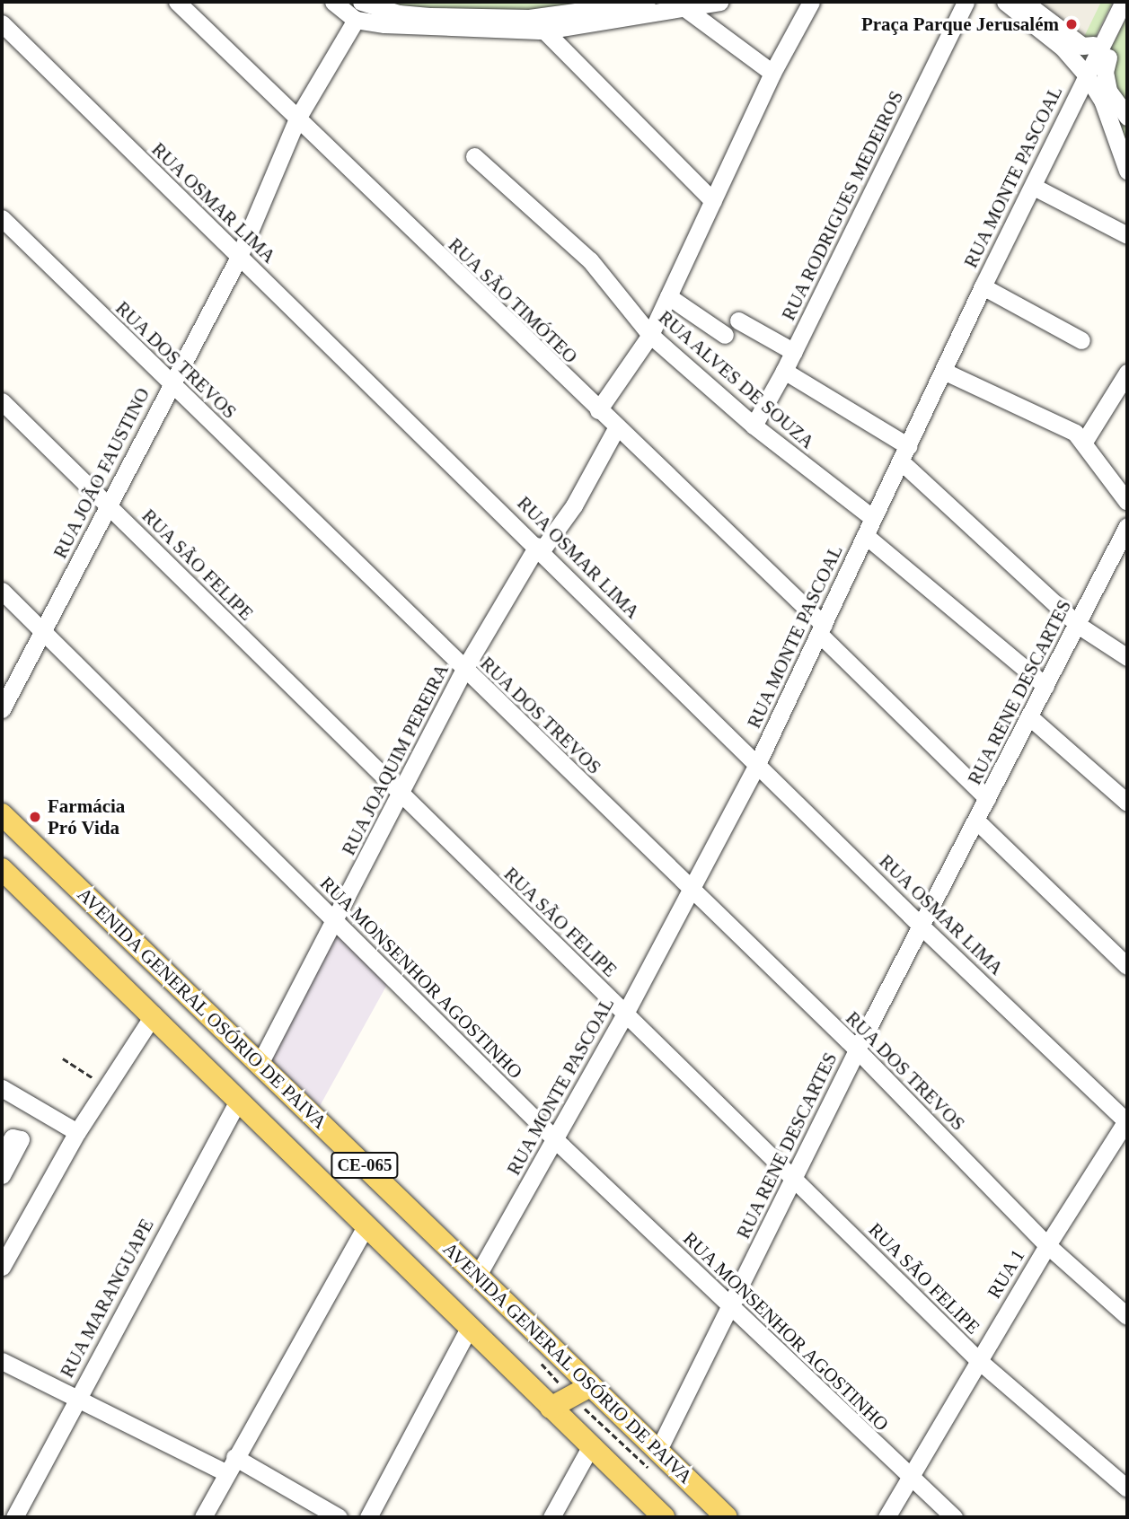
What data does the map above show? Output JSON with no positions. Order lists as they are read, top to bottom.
{
  "streets": {
    "main road": ["AVENIDA GENERAL OSÓRIO DE PAIVA", "CE-065"],
    "street": [
      "RUA MONTE PASCOAL",
      "RUA OSMAR LIMA",
      "RUA RODRIGUES MEDEIROS",
      "RUA SÃO TIMÓTEO",
      "RUA DOS TREVOS",
      "RUA ALVES DE SOUZA",
      "RUA JOÃO FAUSTINO",
      "RUA SÃO FELIPE",
      "RUA RENE DESCARTES",
      "RUA JOAQUIM PEREIRA",
      "RUA MONSENHOR AGOSTINHO",
      "RUA 1",
      "RUA MARANGUAPE"
    ]
  },
  "crossings": [
    ["RUA MONTE PASCOAL", "RUA OSMAR LIMA"],
    ["RUA MONTE PASCOAL", "RUA SÃO TIMÓTEO"],
    ["RUA MONTE PASCOAL", "RUA DOS TREVOS"],
    ["RUA MONTE PASCOAL", "RUA ALVES DE SOUZA"],
    ["RUA MONTE PASCOAL", "RUA SÃO FELIPE"],
    ["RUA MONTE PASCOAL", "RUA MONSENHOR AGOSTINHO"],
    ["RUA MONTE PASCOAL", "AVENIDA GENERAL OSÓRIO DE PAIVA"],
    ["RUA OSMAR LIMA", "RUA JOÃO FAUSTINO"],
    ["RUA OSMAR LIMA", "RUA RENE DESCARTES"],
    ["RUA OSMAR LIMA", "RUA JOAQUIM PEREIRA"],
    ["RUA OSMAR LIMA", "RUA 1"],
    ["RUA RODRIGUES MEDEIROS", "RUA ALVES DE SOUZA"],
    ["RUA SÃO TIMÓTEO", "RUA JOÃO FAUSTINO"],
    ["RUA SÃO TIMÓTEO", "RUA RENE DESCARTES"],
    ["RUA SÃO TIMÓTEO", "RUA JOAQUIM PEREIRA"],
    ["RUA DOS TREVOS", "RUA JOÃO FAUSTINO"],
    ["RUA DOS TREVOS", "RUA RENE DESCARTES"],
    ["RUA DOS TREVOS", "RUA JOAQUIM PEREIRA"],
    ["RUA DOS TREVOS", "RUA 1"],
    ["RUA JOÃO FAUSTINO", "RUA SÃO FELIPE"],
    ["RUA JOÃO FAUSTINO", "RUA MONSENHOR AGOSTINHO"],
    ["RUA SÃO FELIPE", "RUA RENE DESCARTES"],
    ["RUA SÃO FELIPE", "RUA JOAQUIM PEREIRA"],
    ["RUA SÃO FELIPE", "RUA 1"],
    ["RUA RENE DESCARTES", "RUA MONSENHOR AGOSTINHO"],
    ["RUA RENE DESCARTES", "AVENIDA GENERAL OSÓRIO DE PAIVA"],
    ["RUA JOAQUIM PEREIRA", "RUA MONSENHOR AGOSTINHO"],
    ["RUA JOAQUIM PEREIRA", "AVENIDA GENERAL OSÓRIO DE PAIVA"],
    ["RUA MONSENHOR AGOSTINHO", "RUA 1"],
    ["AVENIDA GENERAL OSÓRIO DE PAIVA", "RUA MARANGUAPE"]
  ],
  "places": ["Praça Parque Jerusalém", "Farmácia Pró Vida"]
}
